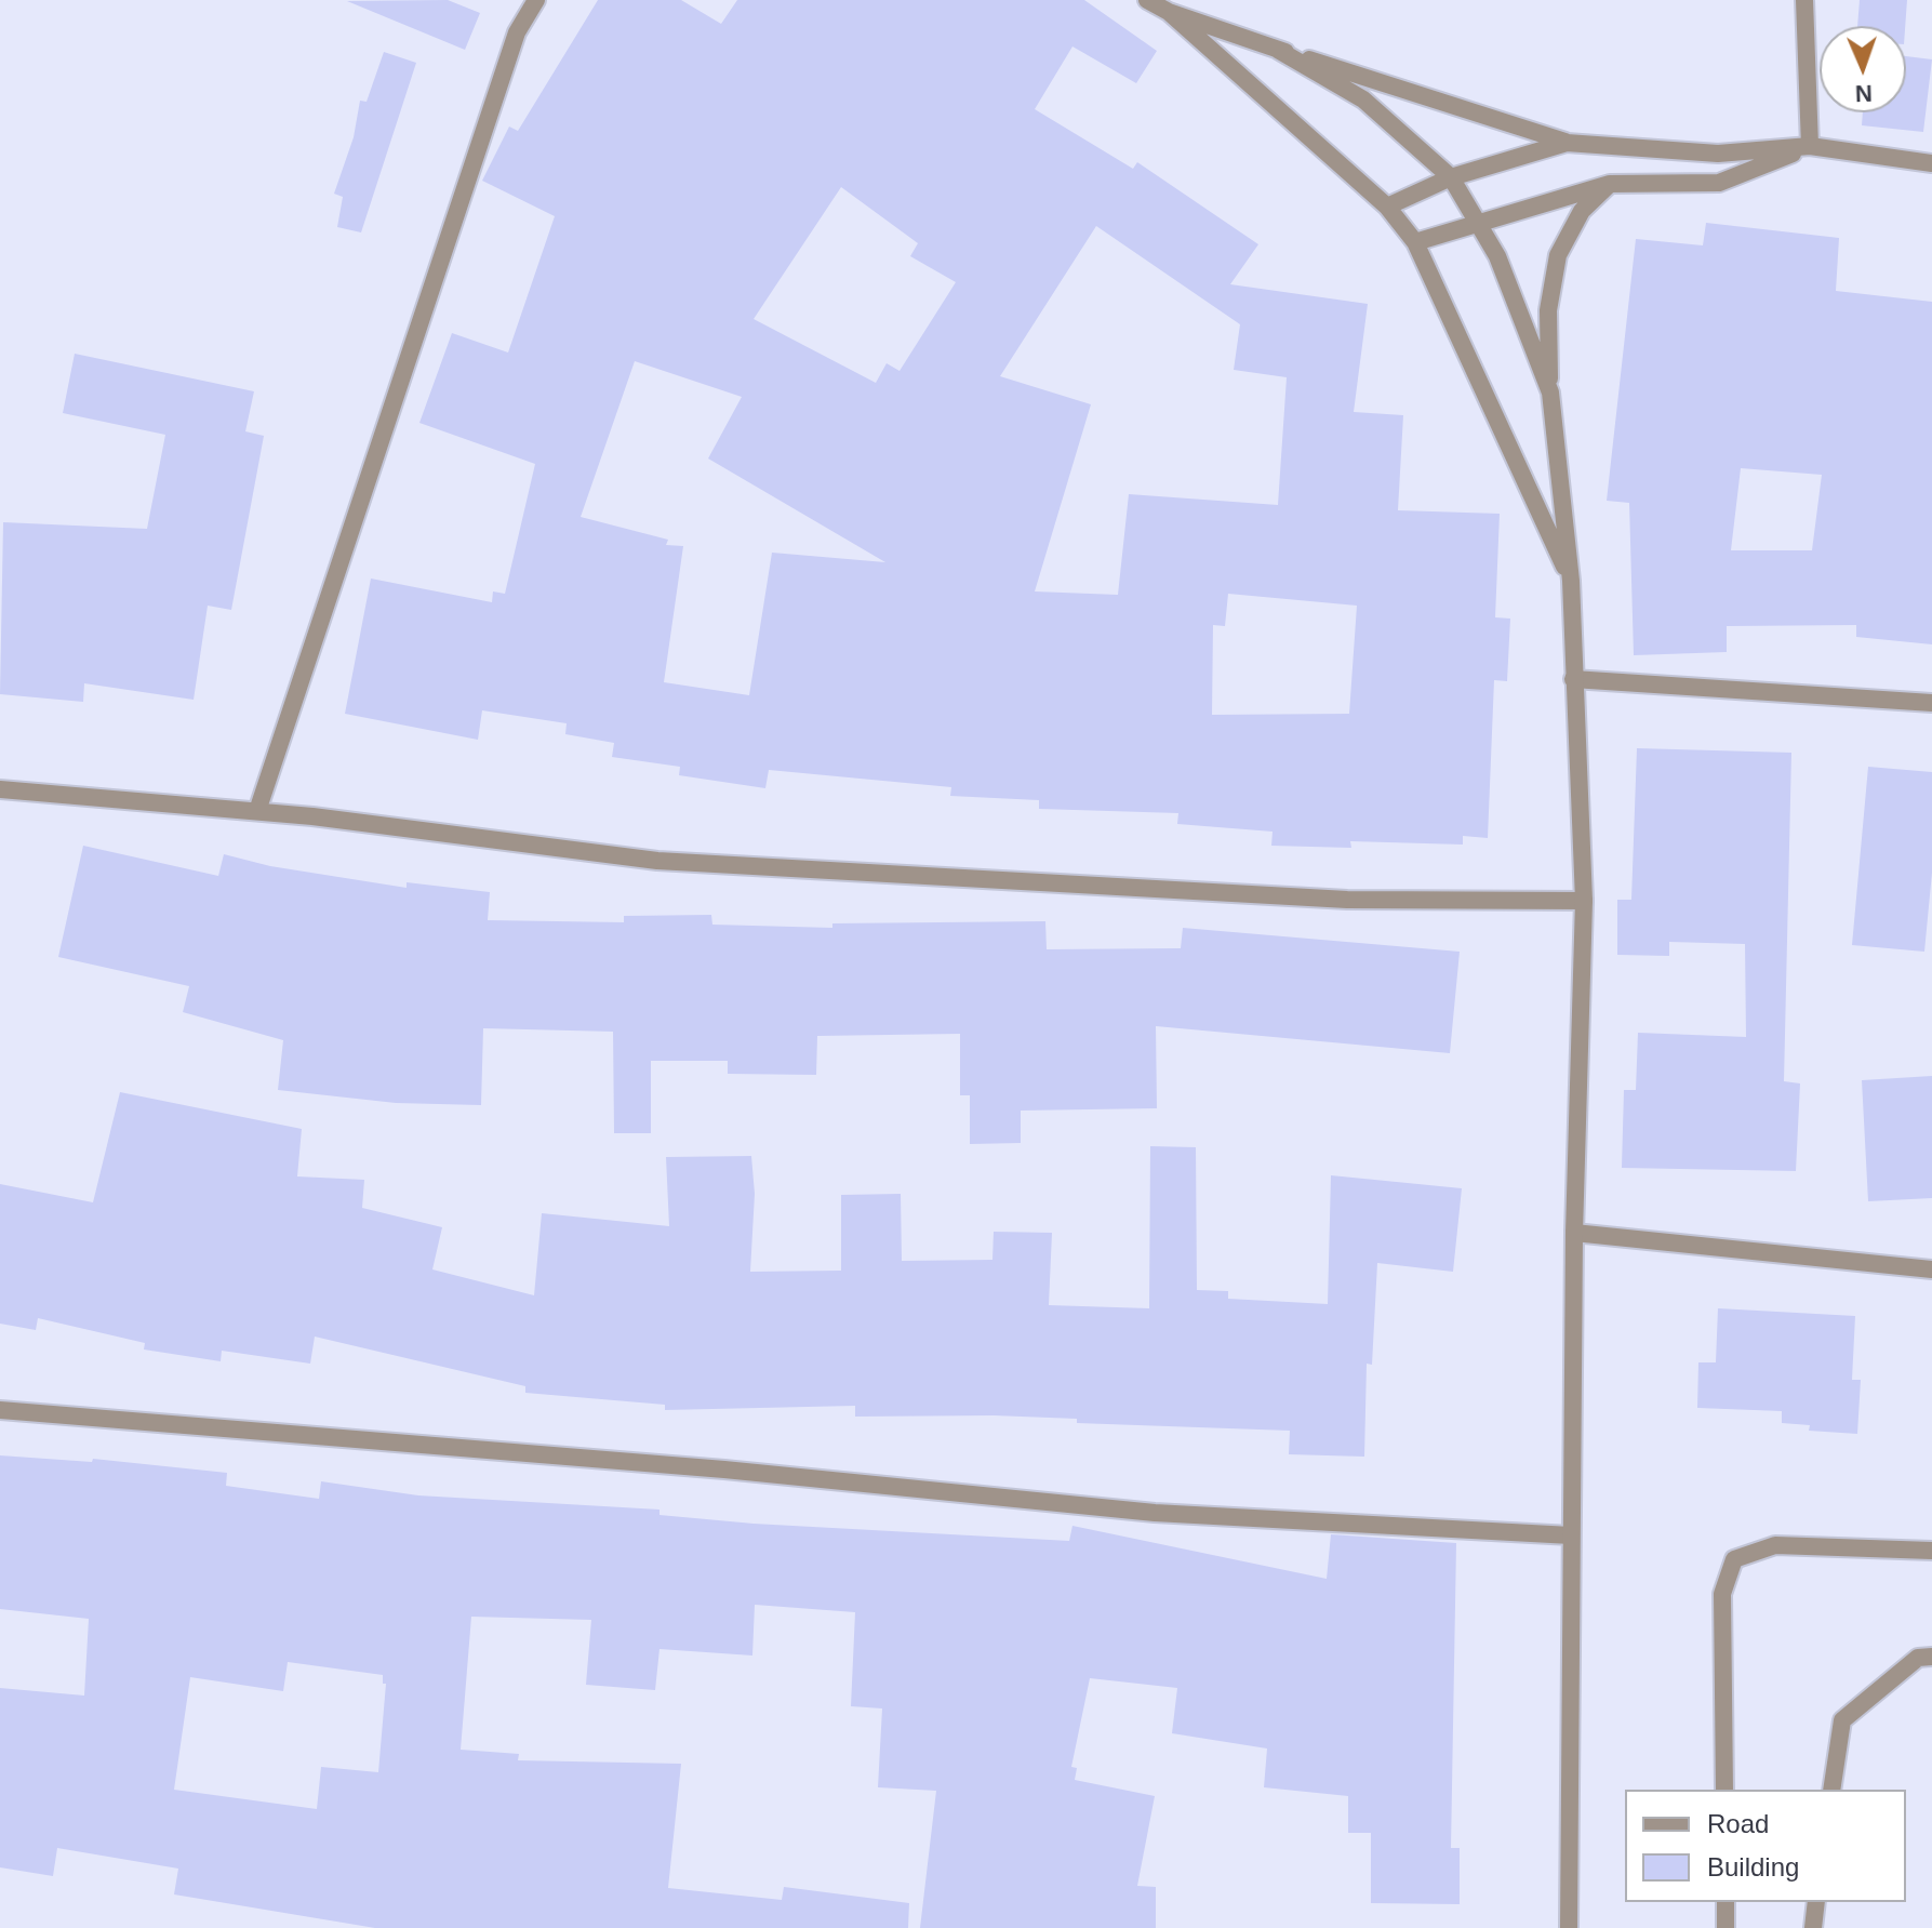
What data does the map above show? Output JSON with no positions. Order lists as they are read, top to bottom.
{
  "legend": ["Road", "Building"],
  "north": "bottom"
}
